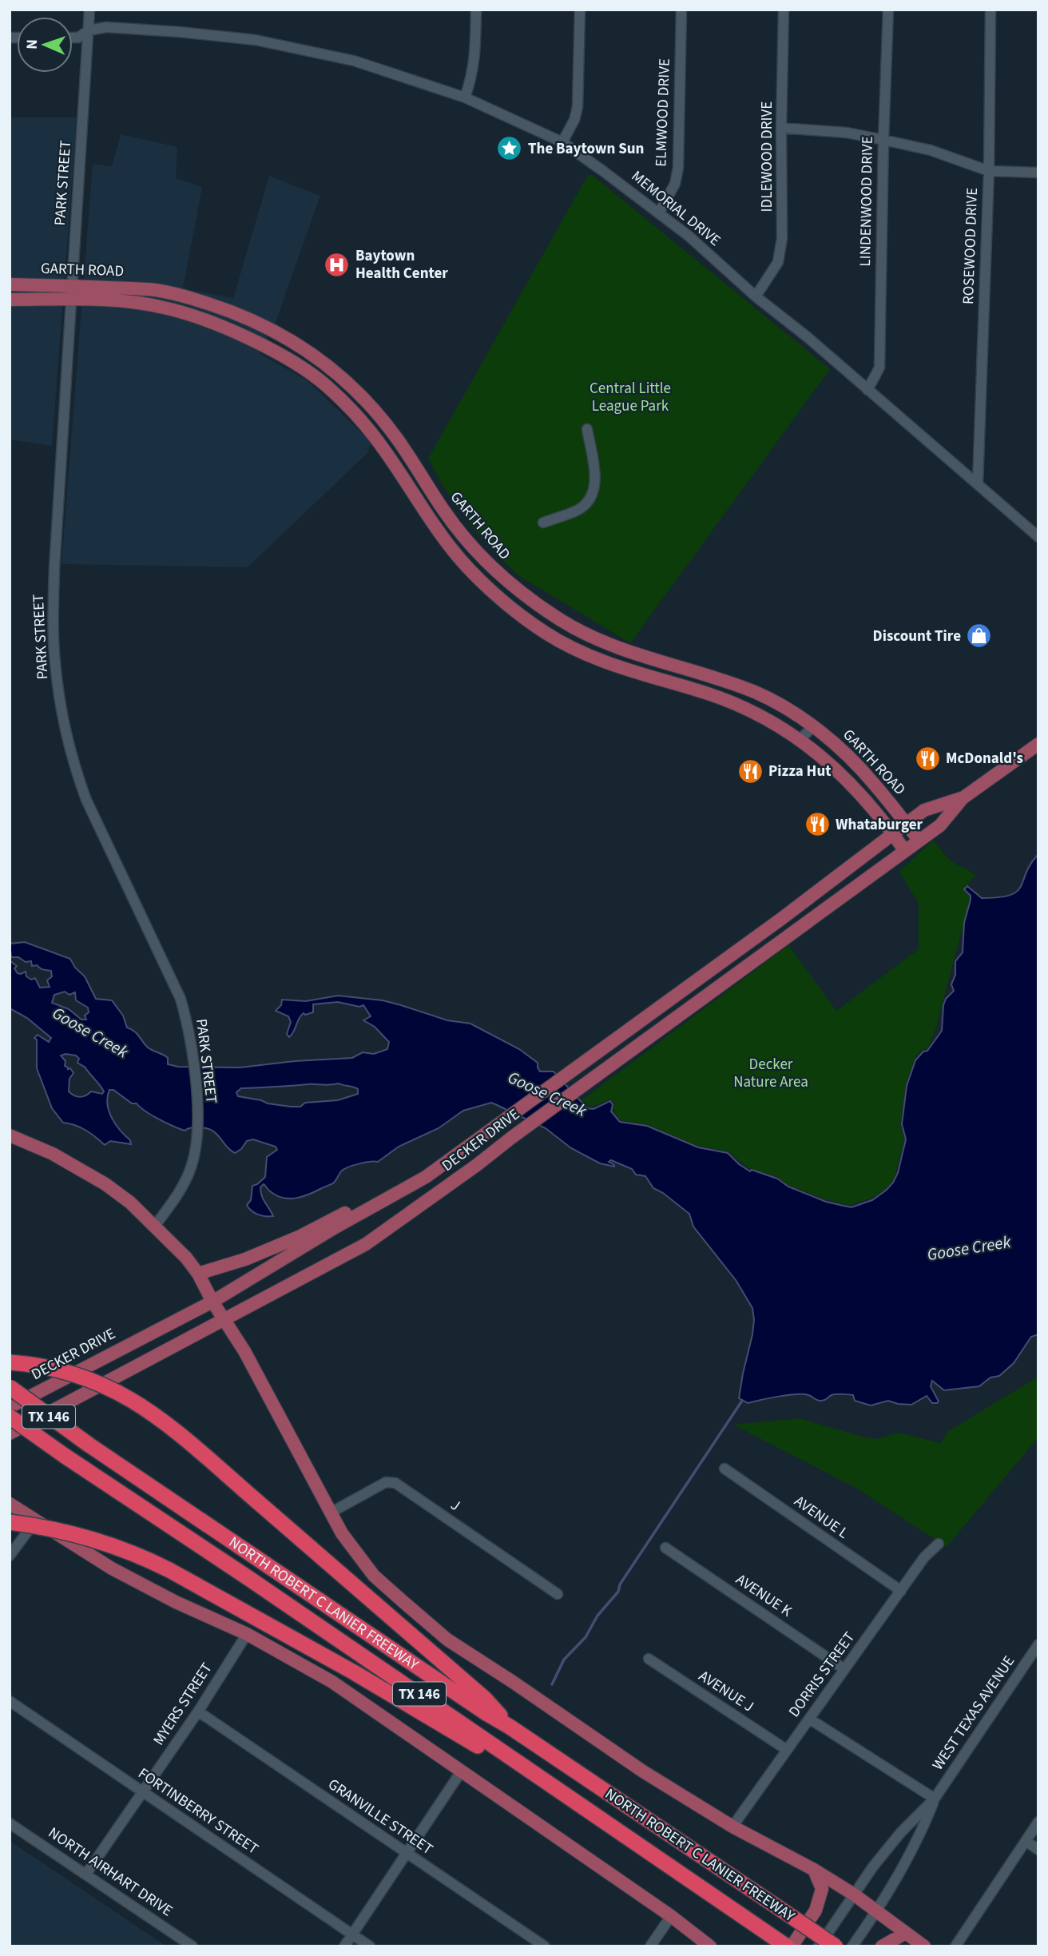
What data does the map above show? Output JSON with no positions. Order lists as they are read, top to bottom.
{
  "streets": {
    "highway": ["TX 146", "NORTH ROBERT C LANIER FREEWAY"],
    "main road": ["GARTH ROAD", "DECKER DRIVE"],
    "street": [
      "ELMWOOD DRIVE",
      "IDLEWOOD DRIVE",
      "PARK STREET",
      "LINDENWOOD DRIVE",
      "MEMORIAL DRIVE",
      "ROSEWOOD DRIVE",
      "J",
      "AVENUE L",
      "AVENUE K",
      "DORRIS STREET",
      "AVENUE J",
      "MYERS STREET",
      "WEST TEXAS AVENUE",
      "FORTINBERRY STREET",
      "GRANVILLE STREET",
      "NORTH AIRHART DRIVE"
    ]
  },
  "crossings": [
    ["ELMWOOD DRIVE", "MEMORIAL DRIVE"],
    ["IDLEWOOD DRIVE", "MEMORIAL DRIVE"],
    ["PARK STREET", "MEMORIAL DRIVE"],
    ["PARK STREET", "GARTH ROAD"],
    ["LINDENWOOD DRIVE", "MEMORIAL DRIVE"],
    ["MEMORIAL DRIVE", "ROSEWOOD DRIVE"],
    ["GARTH ROAD", "DECKER DRIVE"],
    ["AVENUE L", "DORRIS STREET"],
    ["AVENUE K", "DORRIS STREET"],
    ["DORRIS STREET", "AVENUE J"],
    ["MYERS STREET", "FORTINBERRY STREET"],
    ["MYERS STREET", "GRANVILLE STREET"],
    ["MYERS STREET", "NORTH AIRHART DRIVE"]
  ],
  "water": ["Goose Creek"],
  "parks": ["Central Little League Park", "Decker Nature Area"],
  "places": {
    "place": ["The Baytown Sun"],
    "hospital": ["Baytown Health Center"],
    "shop": ["Discount Tire"],
    "restaurant": ["McDonald's", "Pizza Hut", "Whataburger"]
  },
  "north": "left"
}
